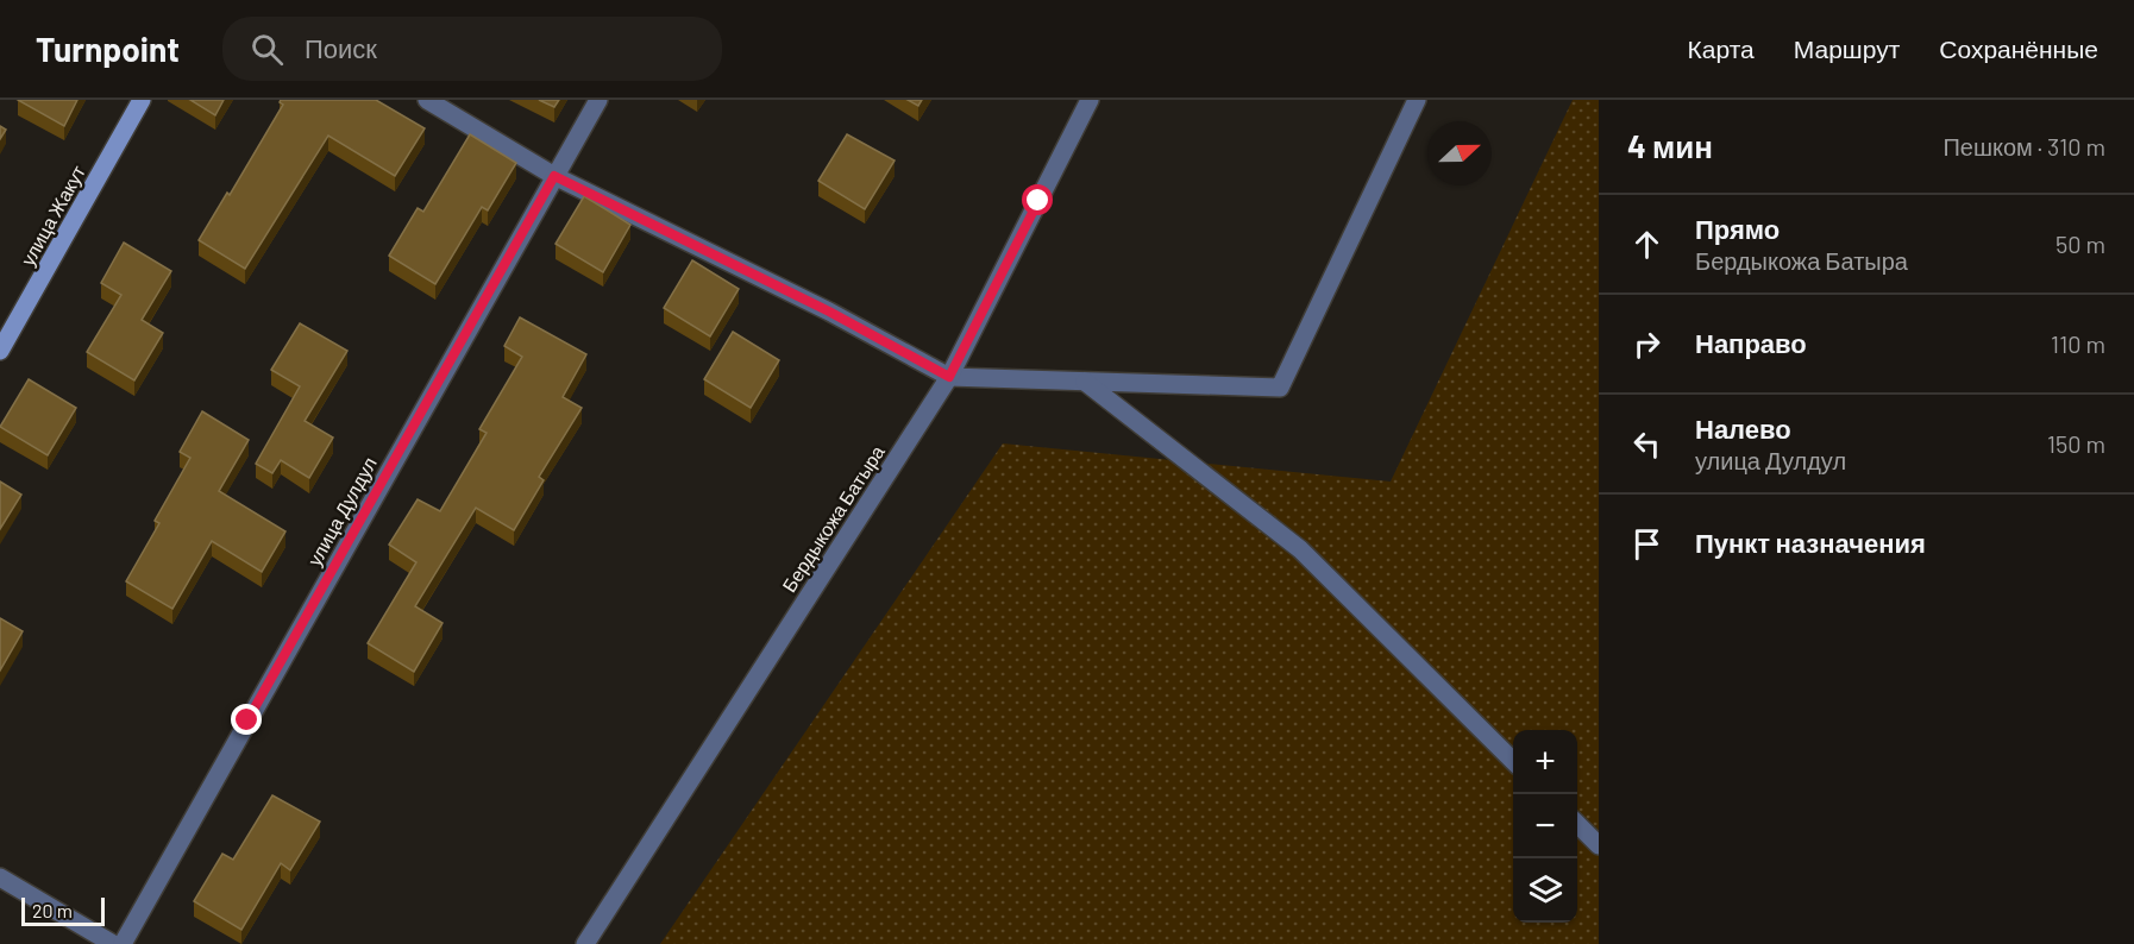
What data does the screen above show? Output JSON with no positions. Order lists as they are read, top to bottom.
{
  "streets": {
    "street": ["улица Жакут", "улица Дулдул", "Бердыкожа Батыра"]
  },
  "scale_bar": "20 m",
  "north": "right",
  "page": {
    "header": "Turnpoint",
    "search": "Поиск",
    "nav": ["Карта", "Маршрут", "Сохранённые"],
    "heading": ["4 мин", "Пешком · 310 m"],
    "list": [
      ["Прямо", "Бердыкожа Батыра", "50 m"],
      ["Направо", "110 m"],
      ["Налево", "улица Дулдул", "150 m"],
      "Пункт назначения"
    ],
    "map_buttons": ["+", "−"],
    "scale": "20 m"
  }
}
